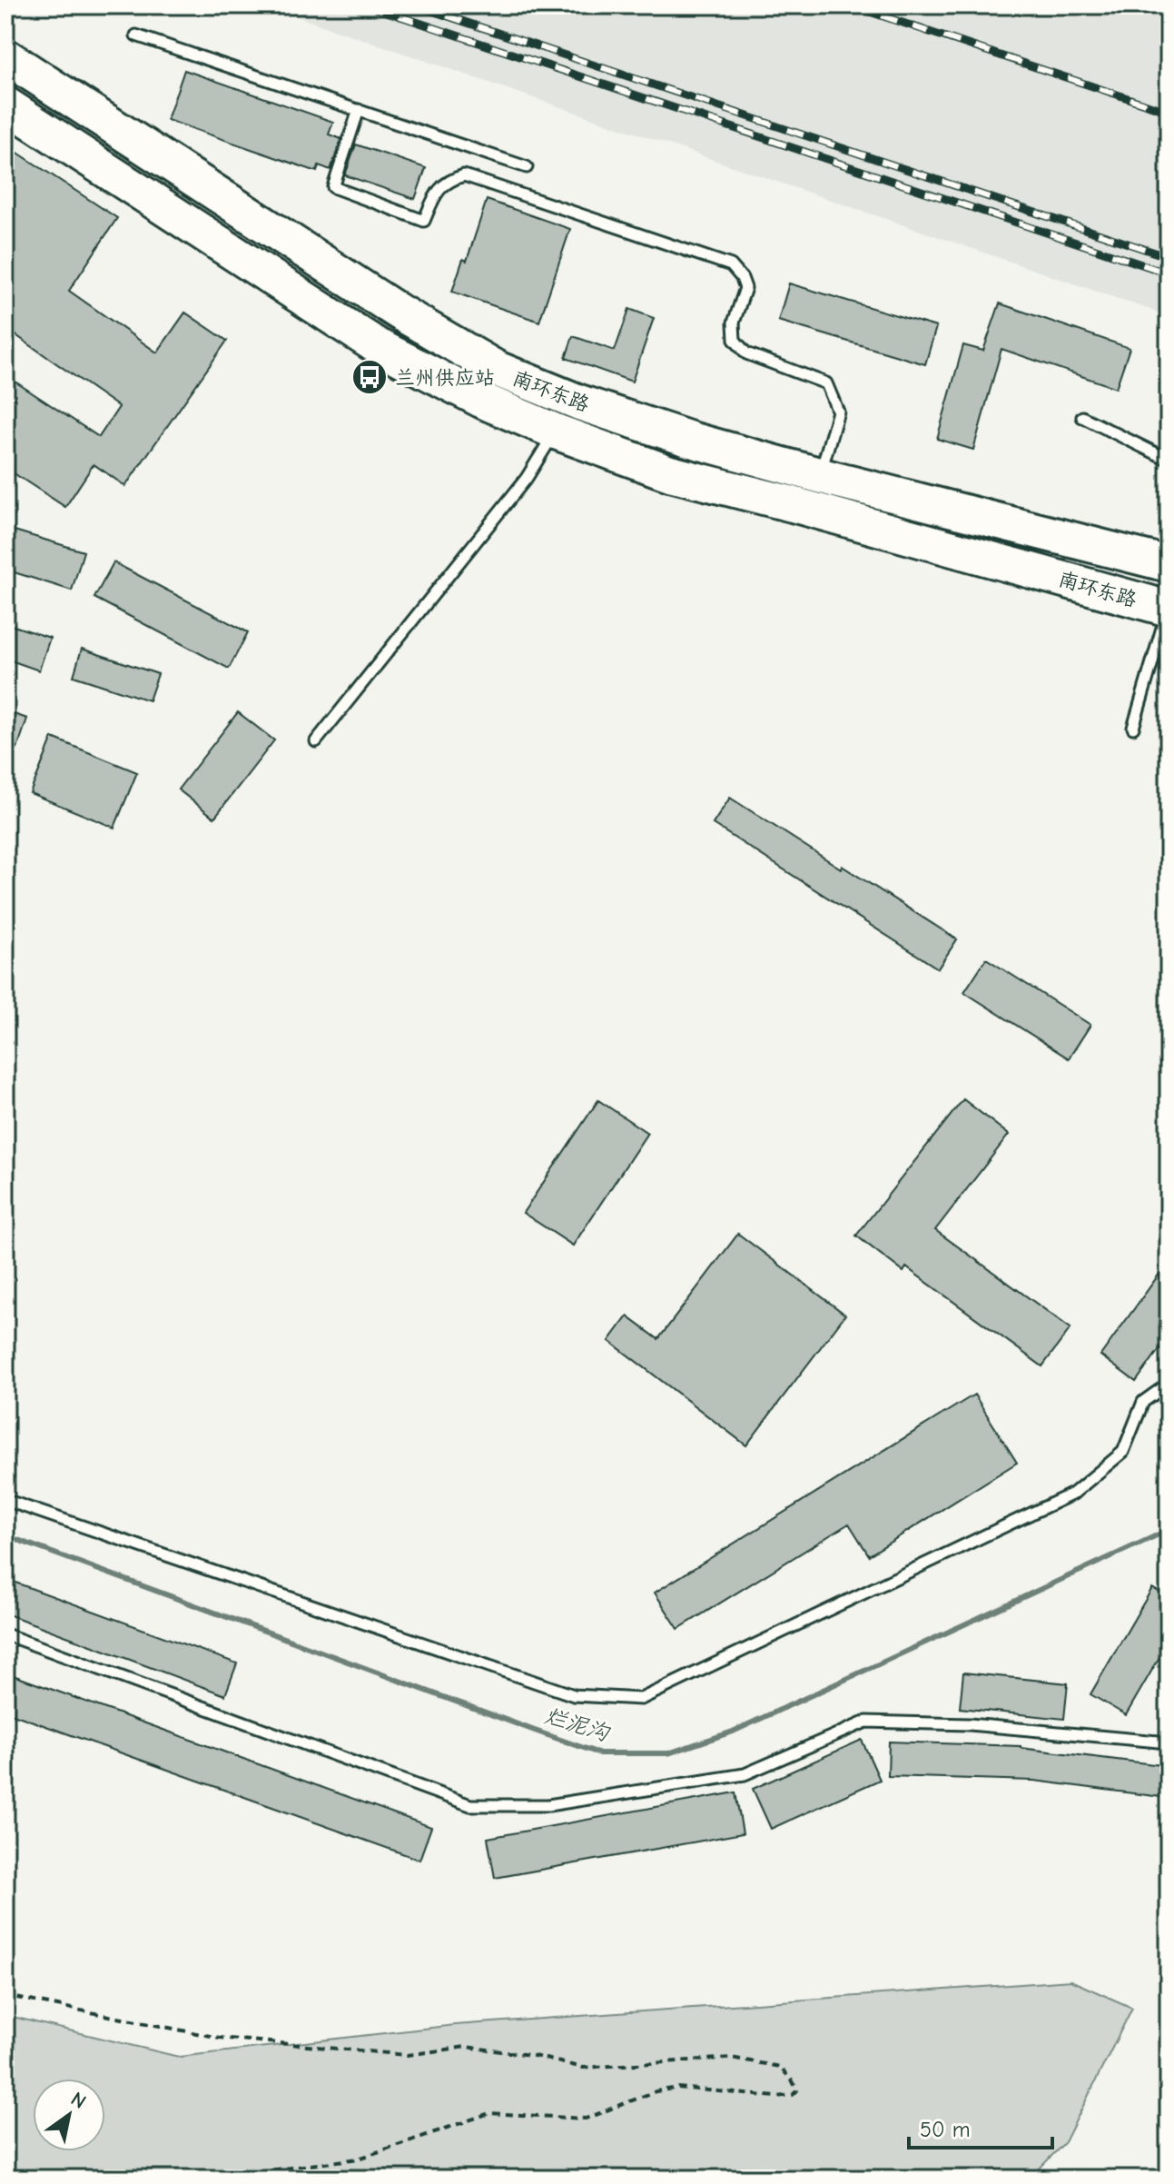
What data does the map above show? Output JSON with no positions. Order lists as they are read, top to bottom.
{
  "streets": {
    "highway": ["南环东路"]
  },
  "water": ["烂泥沟"],
  "places": {
    "bus stop": ["兰州供应站"]
  },
  "scale_bar": "50 m",
  "north": "top right"
}
